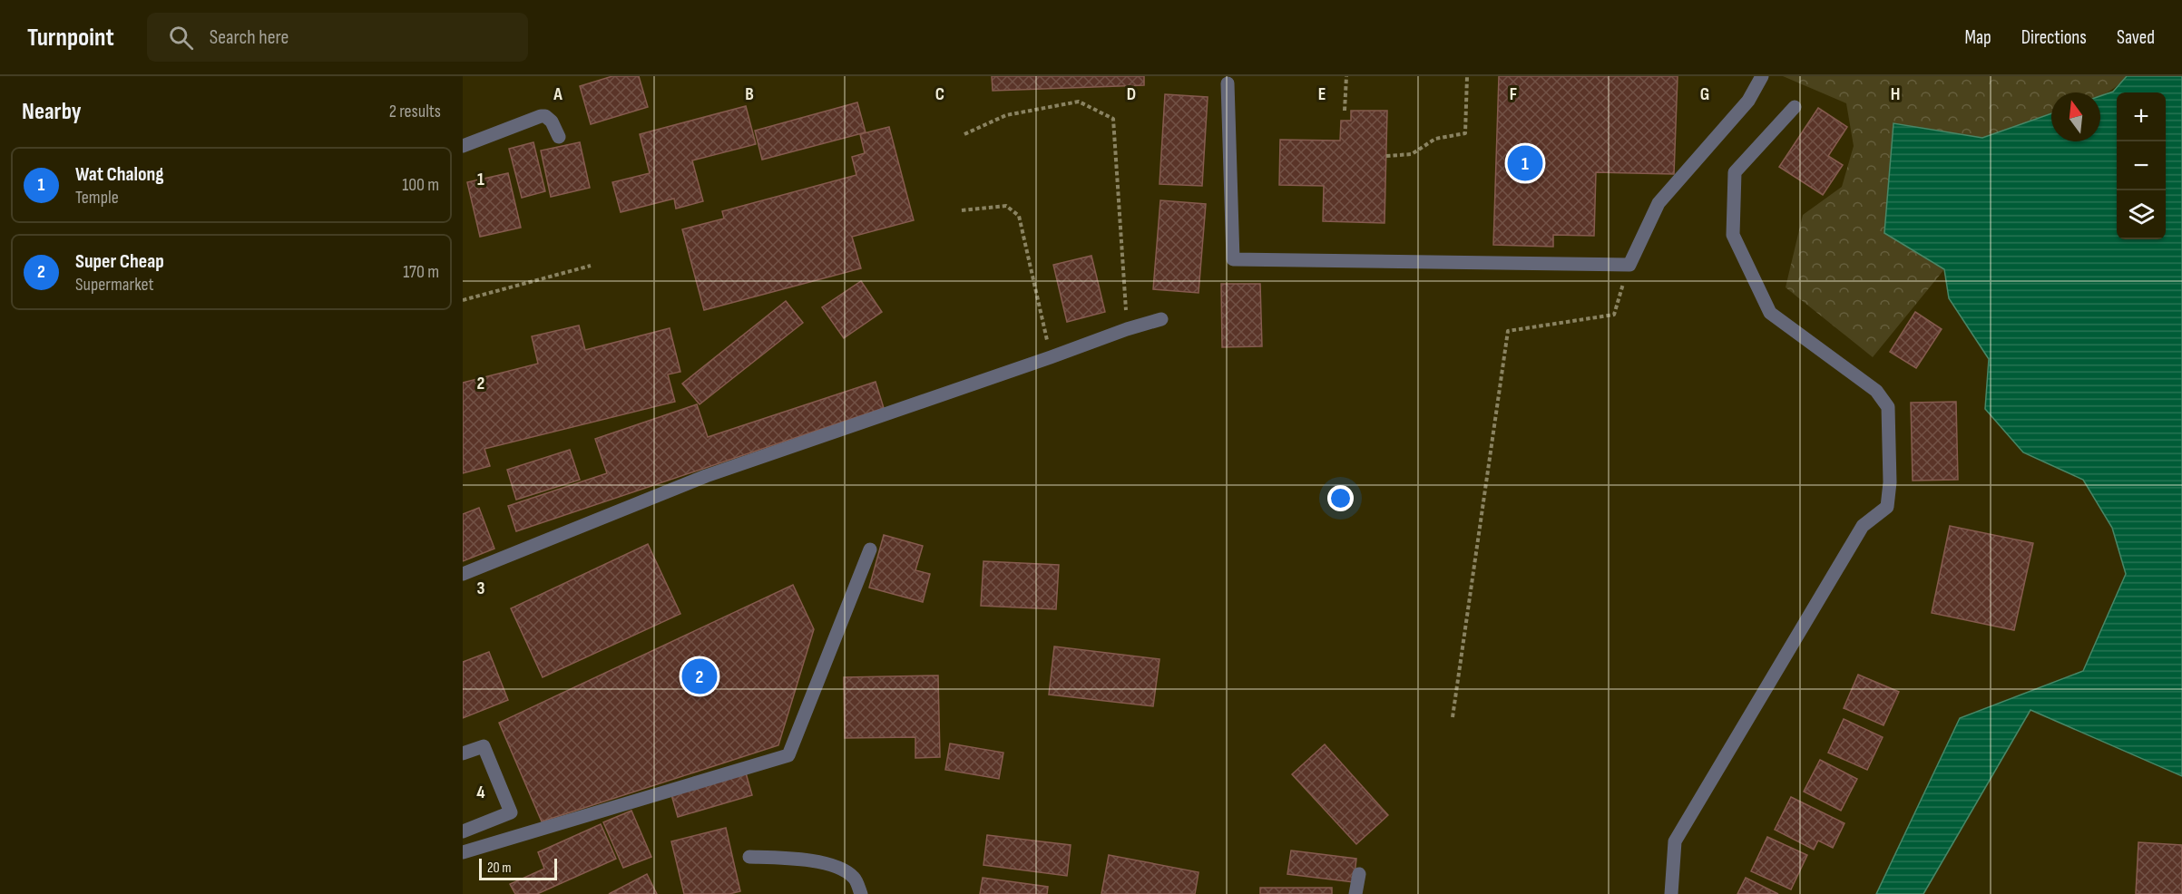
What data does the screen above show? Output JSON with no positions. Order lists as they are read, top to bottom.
{
  "scale_bar": "20 m",
  "north": "top",
  "page": {
    "header": "Turnpoint",
    "search": "Search here",
    "nav": ["Map", "Directions", "Saved"],
    "heading": ["Nearby", "2 results"],
    "map_buttons": ["+", "−"],
    "pins": ["1", "2"],
    "list": [
      {
        "mark": "1",
        "name": "Wat Chalong",
        "note": "Temple",
        "value": "100 m"
      },
      {
        "mark": "2",
        "name": "Super Cheap",
        "note": "Supermarket",
        "value": "170 m"
      }
    ],
    "scale": "20 m"
  },
  "grid": {
    "columns": [
      "A",
      "B",
      "C",
      "D",
      "E",
      "F",
      "G",
      "H"
    ],
    "rows": [
      "1",
      "2",
      "3",
      "4"
    ]
  }
}
